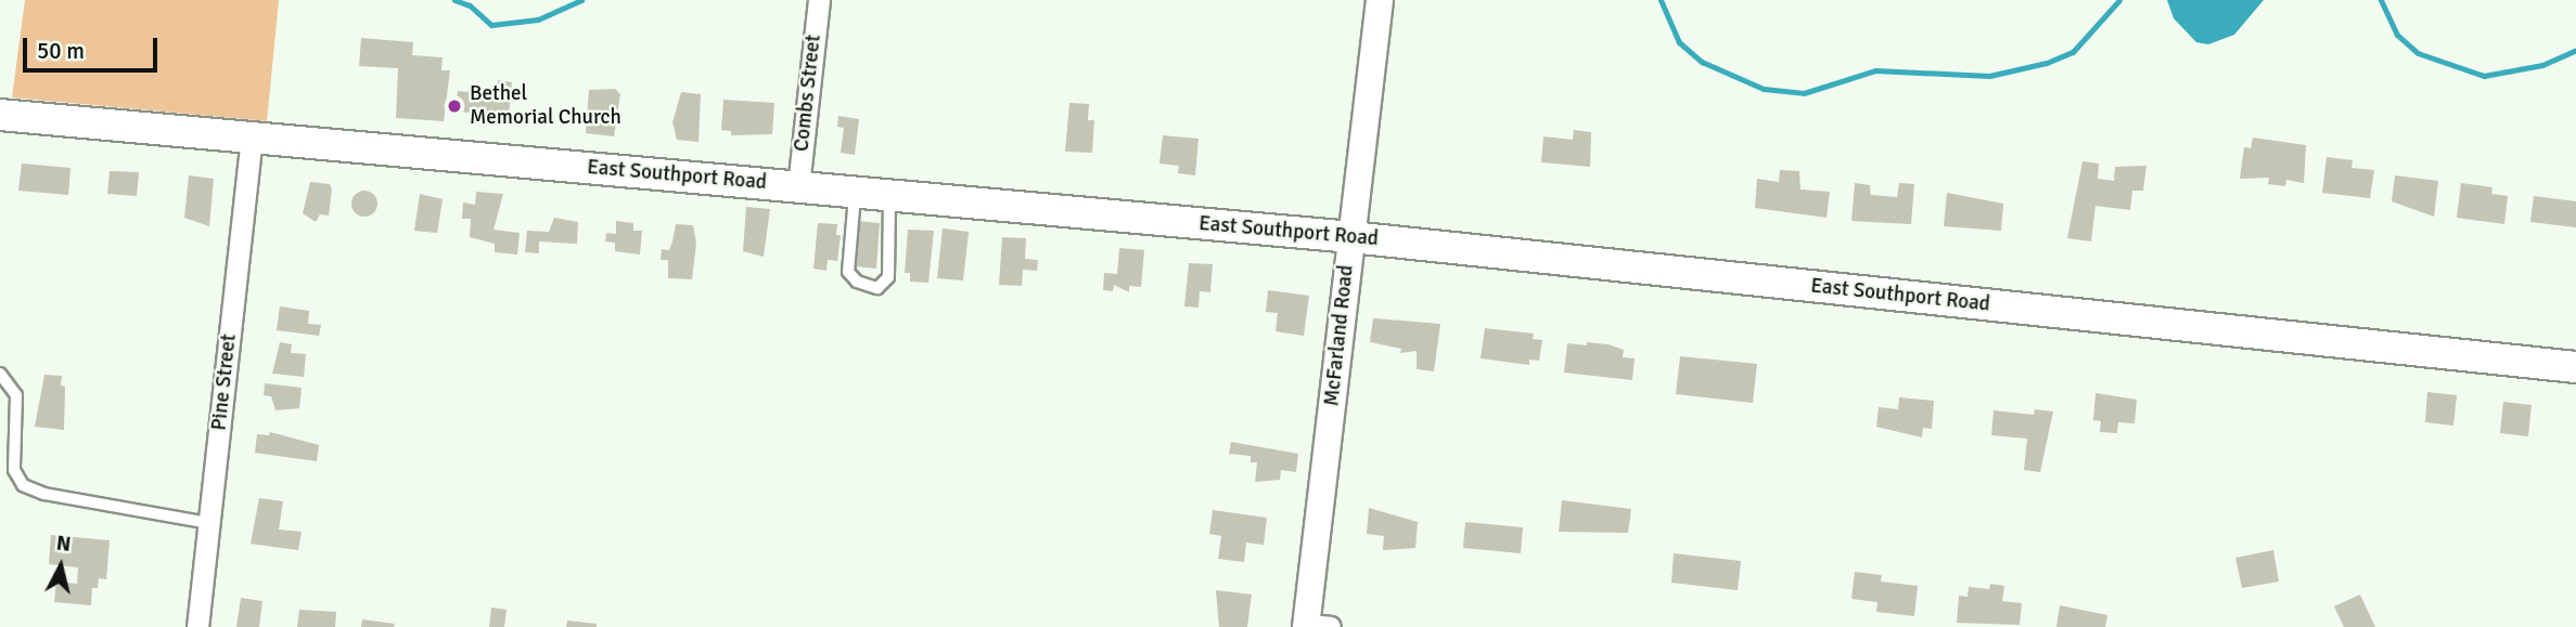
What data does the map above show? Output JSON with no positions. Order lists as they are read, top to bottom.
{
  "streets": {
    "main road": ["East Southport Road"],
    "street": ["Combs Street", "McFarland Road", "Pine Street"]
  },
  "crossings": [
    ["Combs Street", "East Southport Road"],
    ["East Southport Road", "McFarland Road"],
    ["East Southport Road", "Pine Street"]
  ],
  "places": ["Bethel Memorial Church"],
  "scale_bar": "50 m",
  "north": "top"
}
